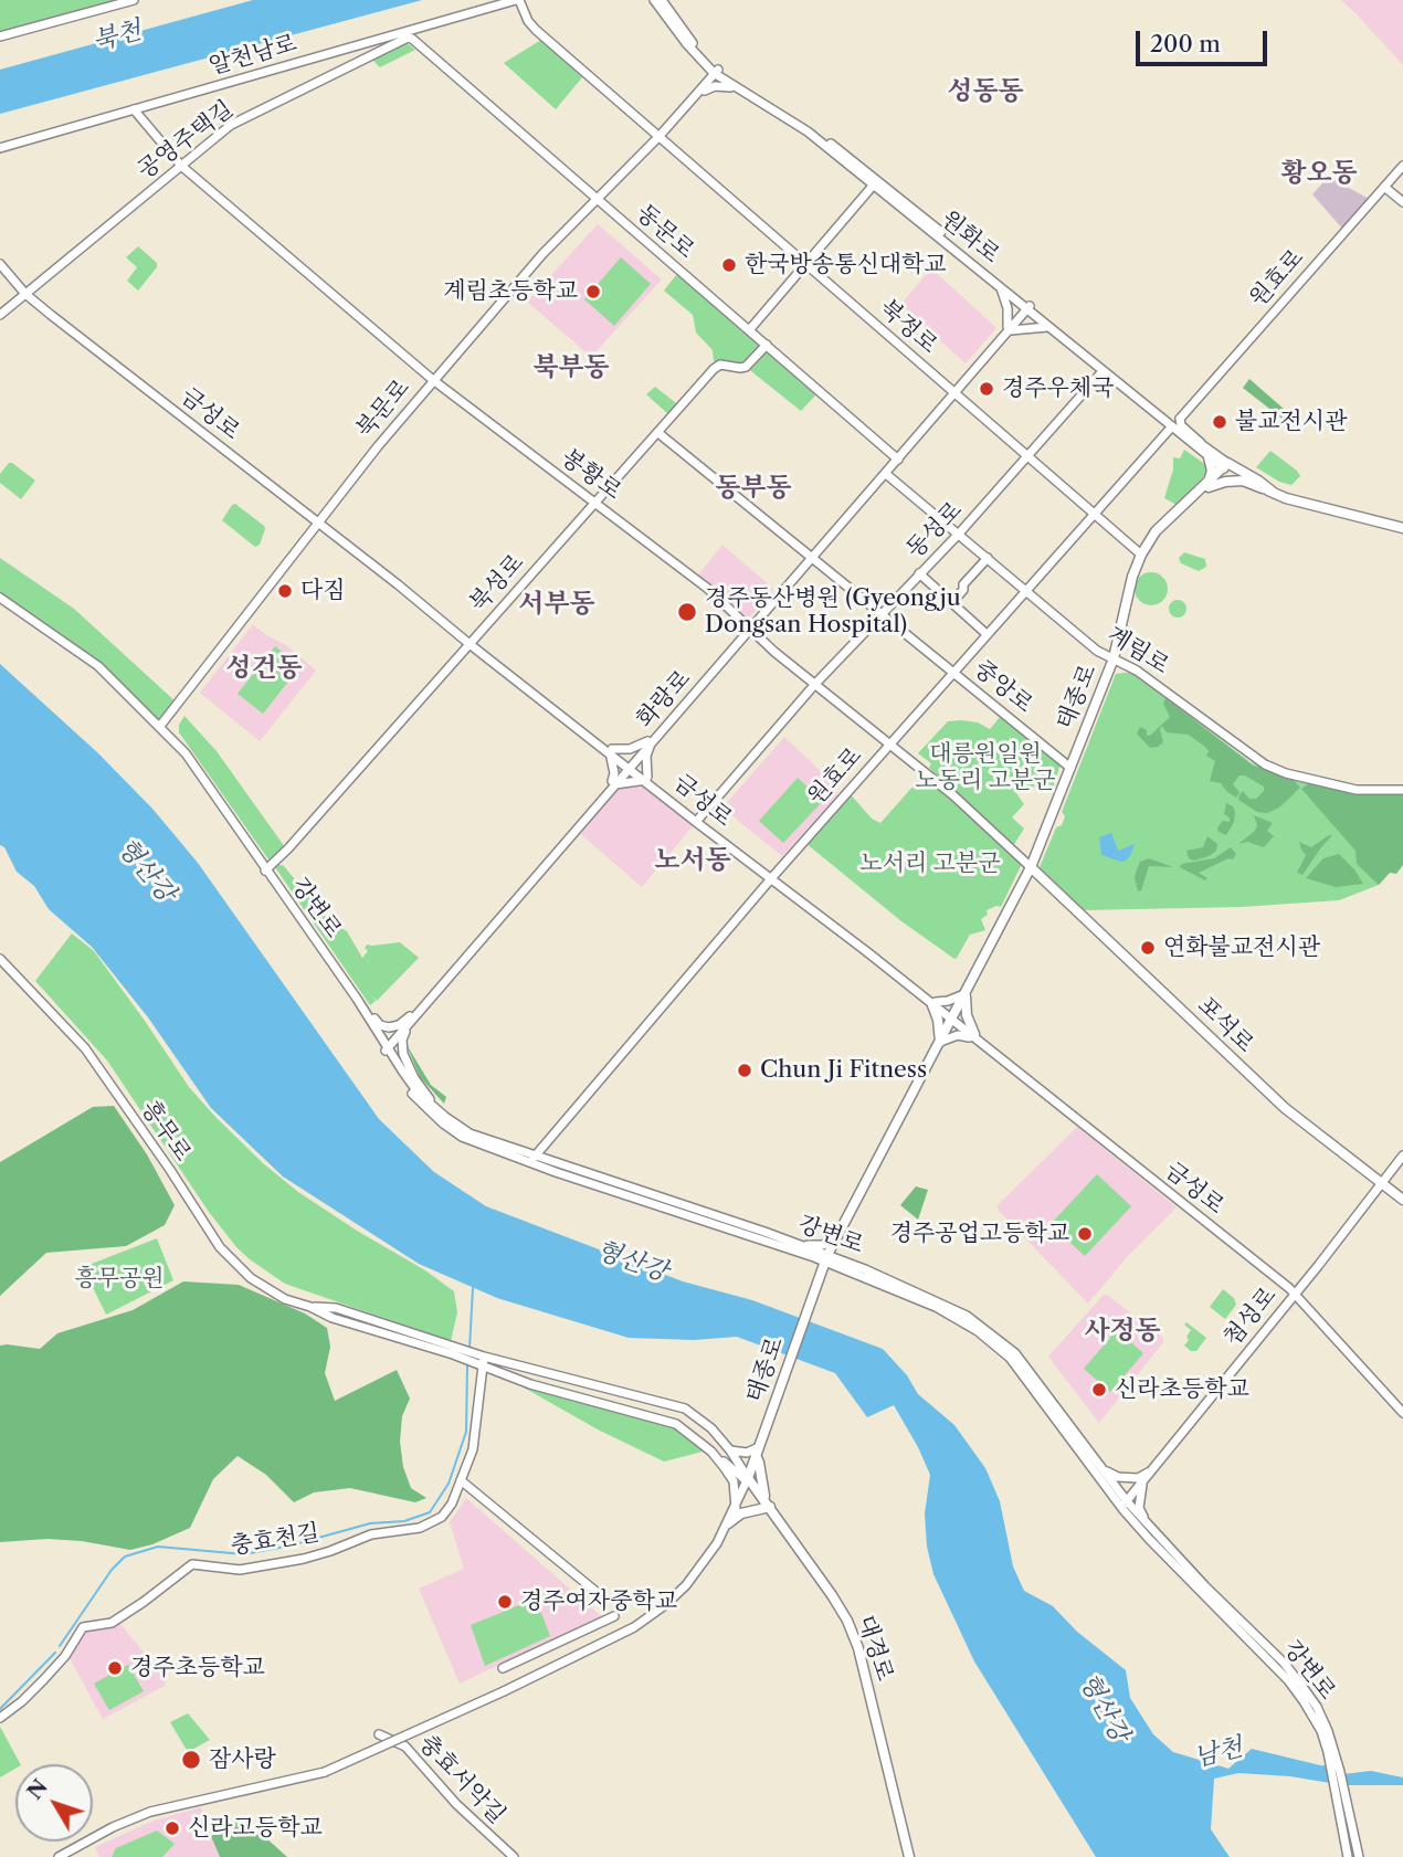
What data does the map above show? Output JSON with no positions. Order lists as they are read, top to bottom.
{
  "streets": {
    "main road": [
      "원화로",
      "태종로",
      "포석로",
      "대경로"
    ],
    "street": [
      "알천남로",
      "공영주택길",
      "동문로",
      "원효로",
      "북정로",
      "북문로",
      "금성로",
      "봉황로",
      "동성로",
      "북성로",
      "계림로",
      "중앙로",
      "화랑로",
      "강변로",
      "흥무로",
      "첨성로",
      "충효천길",
      "충효서악길"
    ]
  },
  "crossings": [
    ["알천남로", "공영주택길"],
    ["알천남로", "동문로"],
    ["알천남로", "북정로"],
    ["알천남로", "봉황로"],
    ["공영주택길", "금성로"],
    ["공영주택길", "봉황로"],
    ["동문로", "북문로"],
    ["동문로", "북성로"],
    ["동문로", "화랑로"],
    ["원화로", "원효로"],
    ["원화로", "북문로"],
    ["원화로", "동성로"],
    ["원화로", "태종로"],
    ["원화로", "화랑로"],
    ["원효로", "북정로"],
    ["원효로", "금성로"],
    ["원효로", "봉황로"],
    ["원효로", "계림로"],
    ["원효로", "중앙로"],
    ["원효로", "강변로"],
    ["북정로", "북문로"],
    ["북정로", "동성로"],
    ["북정로", "태종로"],
    ["북정로", "화랑로"],
    ["북문로", "금성로"],
    ["북문로", "봉황로"],
    ["북문로", "강변로"],
    ["금성로", "동성로"],
    ["금성로", "북성로"],
    ["금성로", "태종로"],
    ["금성로", "화랑로"],
    ["금성로", "첨성로"],
    ["봉황로", "동성로"],
    ["봉황로", "북성로"],
    ["봉황로", "태종로"],
    ["봉황로", "화랑로"],
    ["봉황로", "포석로"],
    ["동성로", "계림로"],
    ["동성로", "중앙로"],
    ["북성로", "중앙로"],
    ["북성로", "강변로"],
    ["계림로", "태종로"],
    ["계림로", "화랑로"],
    ["중앙로", "태종로"],
    ["중앙로", "화랑로"],
    ["태종로", "강변로"],
    ["태종로", "포석로"],
    ["태종로", "흥무로"],
    ["태종로", "대경로"],
    ["화랑로", "강변로"],
    ["강변로", "첨성로"],
    ["포석로", "첨성로"],
    ["흥무로", "충효천길"],
    ["흥무로", "대경로"]
  ],
  "districts": [
    "성동동",
    "황오동",
    "북부동",
    "동부동",
    "서부동",
    "성건동",
    "노서동",
    "사정동"
  ],
  "water": ["북천", "형산강", "남천"],
  "parks": ["대릉원일원 노동리 고분군", "노서리 고분군", "흥무공원"],
  "places": [
    "한국방송통신대학교",
    "계림초등학교",
    "경주우체국",
    "불교전시관",
    "다짐",
    "경주동산병원 (Gyeongju Dongsan Hospital)",
    "연화불교전시관",
    "Chun Ji Fitness",
    "경주공업고등학교",
    "신라초등학교",
    "경주여자중학교",
    "경주초등학교",
    "잠사랑",
    "신라고등학교"
  ],
  "scale_bar": "200 m",
  "north": "top left"
}
